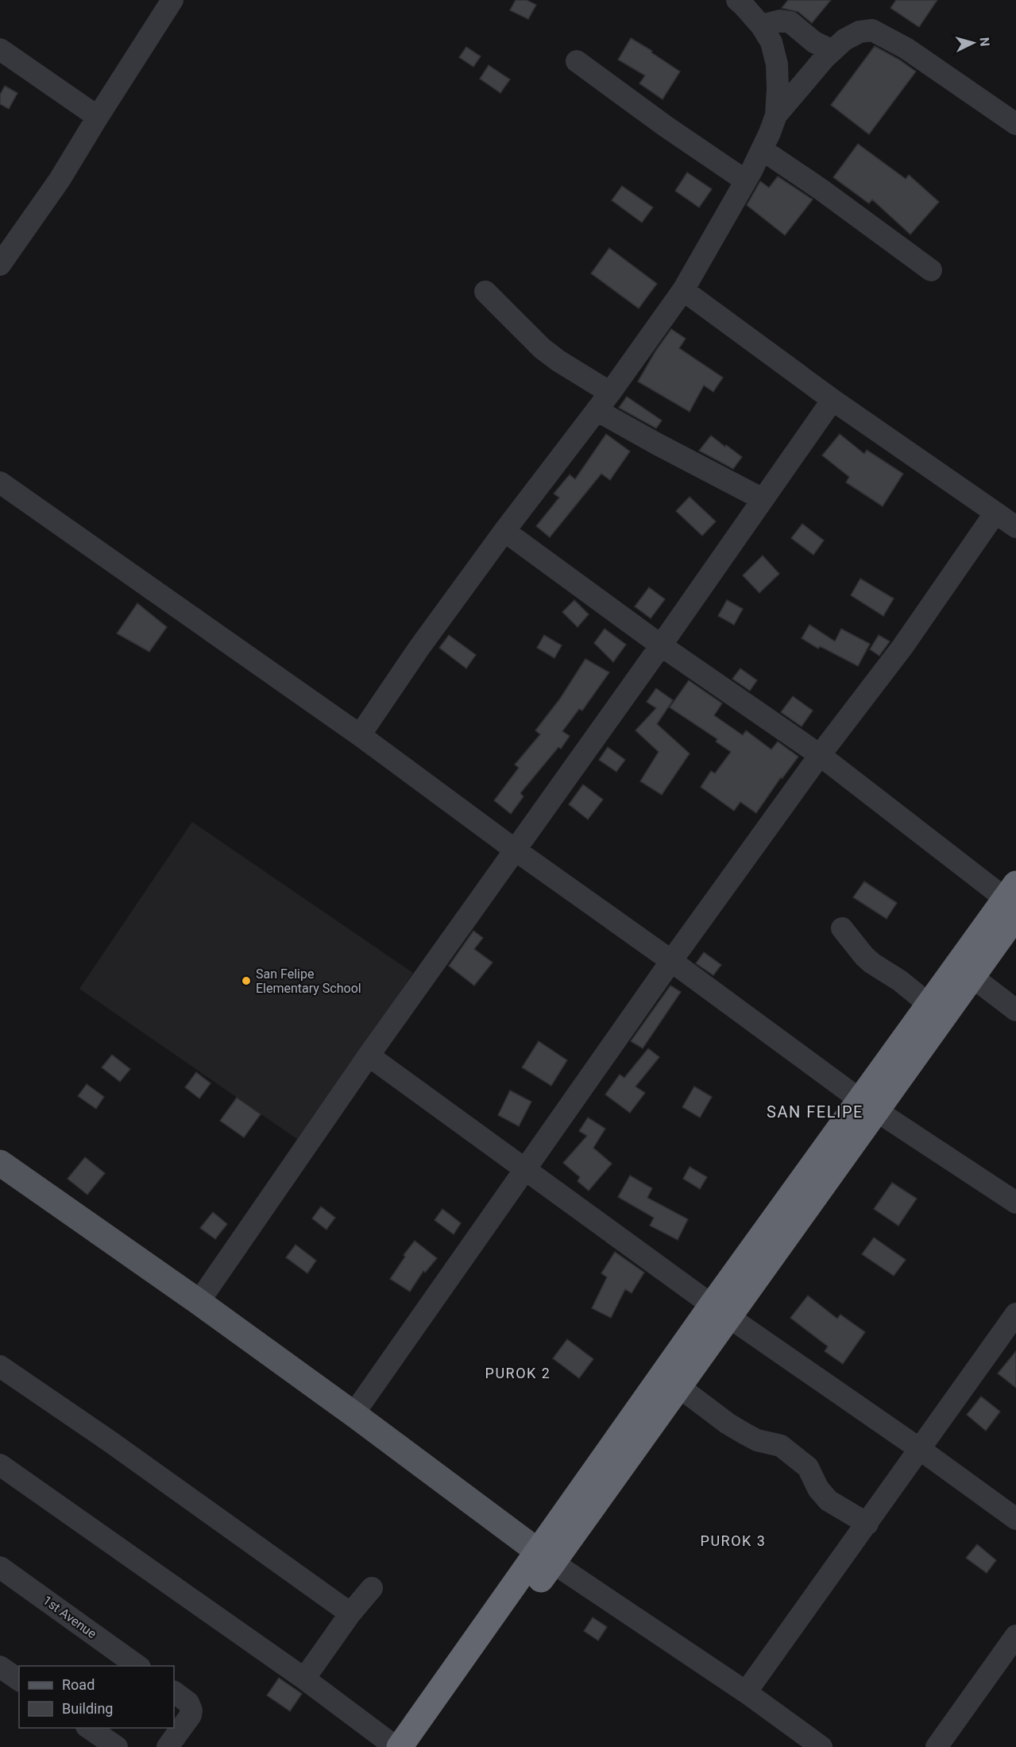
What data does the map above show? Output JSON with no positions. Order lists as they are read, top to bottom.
{
  "streets": {
    "street": ["1st Avenue"]
  },
  "districts": ["SAN FELIPE", "PUROK 2", "PUROK 3"],
  "places": ["San Felipe Elementary School"],
  "legend": ["Road", "Building"],
  "north": "right"
}
